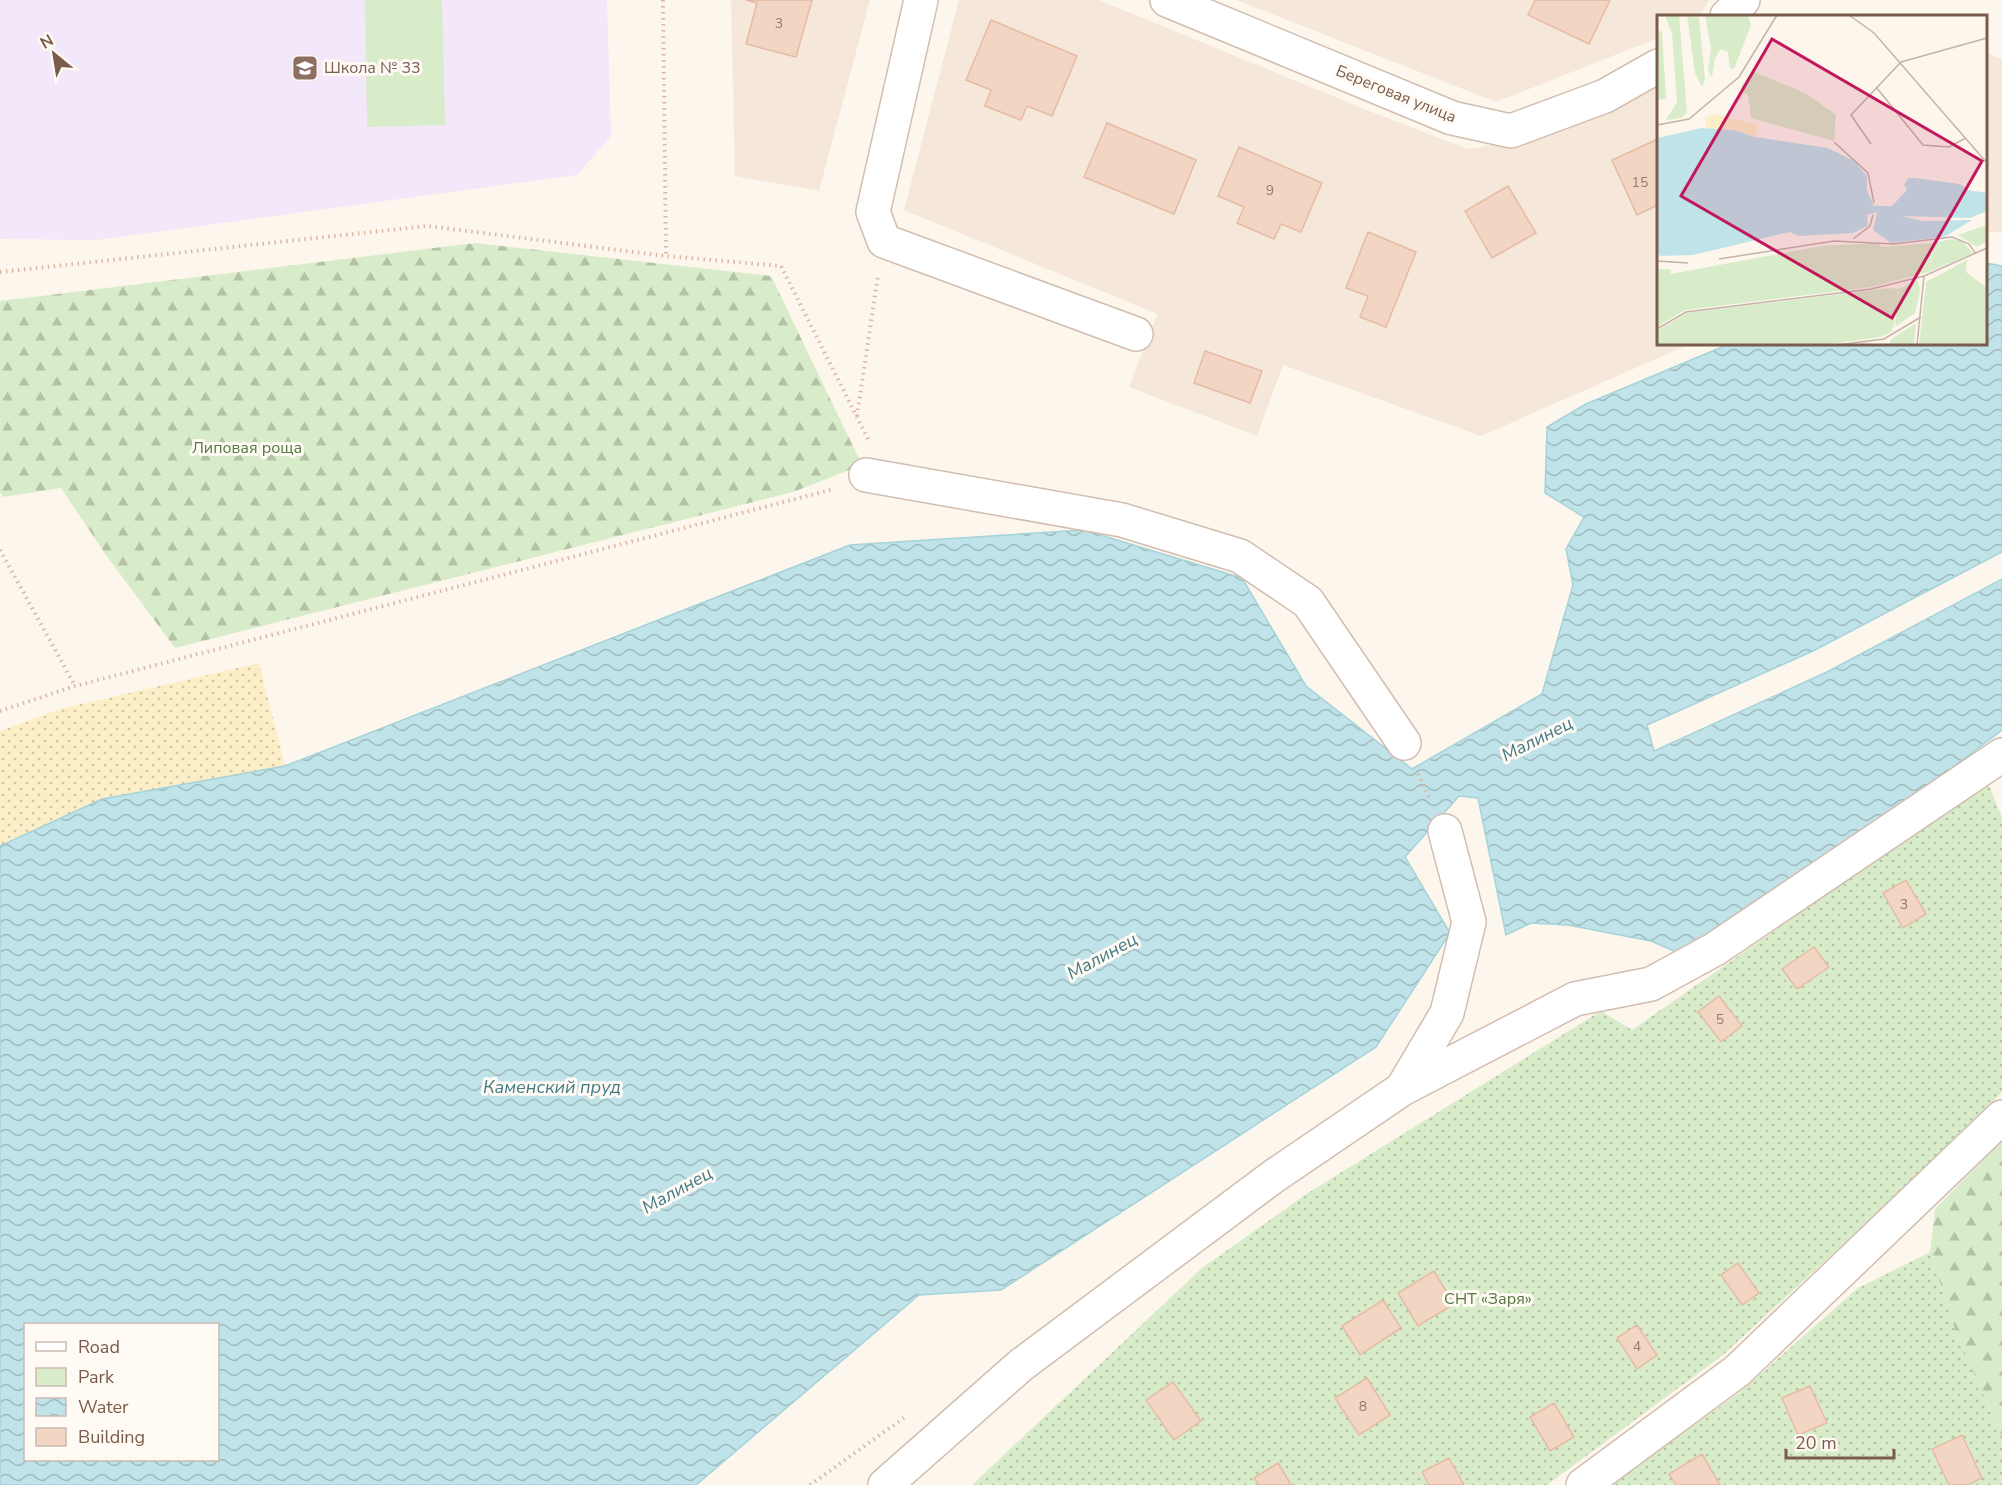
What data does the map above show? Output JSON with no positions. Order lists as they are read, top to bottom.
{
  "streets": {
    "street": ["Береговая улица"]
  },
  "water": ["Малинец", "Каменский пруд"],
  "parks": ["Липовая роща", "СНТ «Заря»"],
  "places": {
    "school or university": ["Школа № 33"]
  },
  "house_numbers": [
    "3",
    "15",
    "9",
    "3",
    "5",
    "4",
    "8"
  ],
  "legend": [
    "Road",
    "Park",
    "Water",
    "Building"
  ],
  "scale_bar": "20 m",
  "north": "top left"
}
